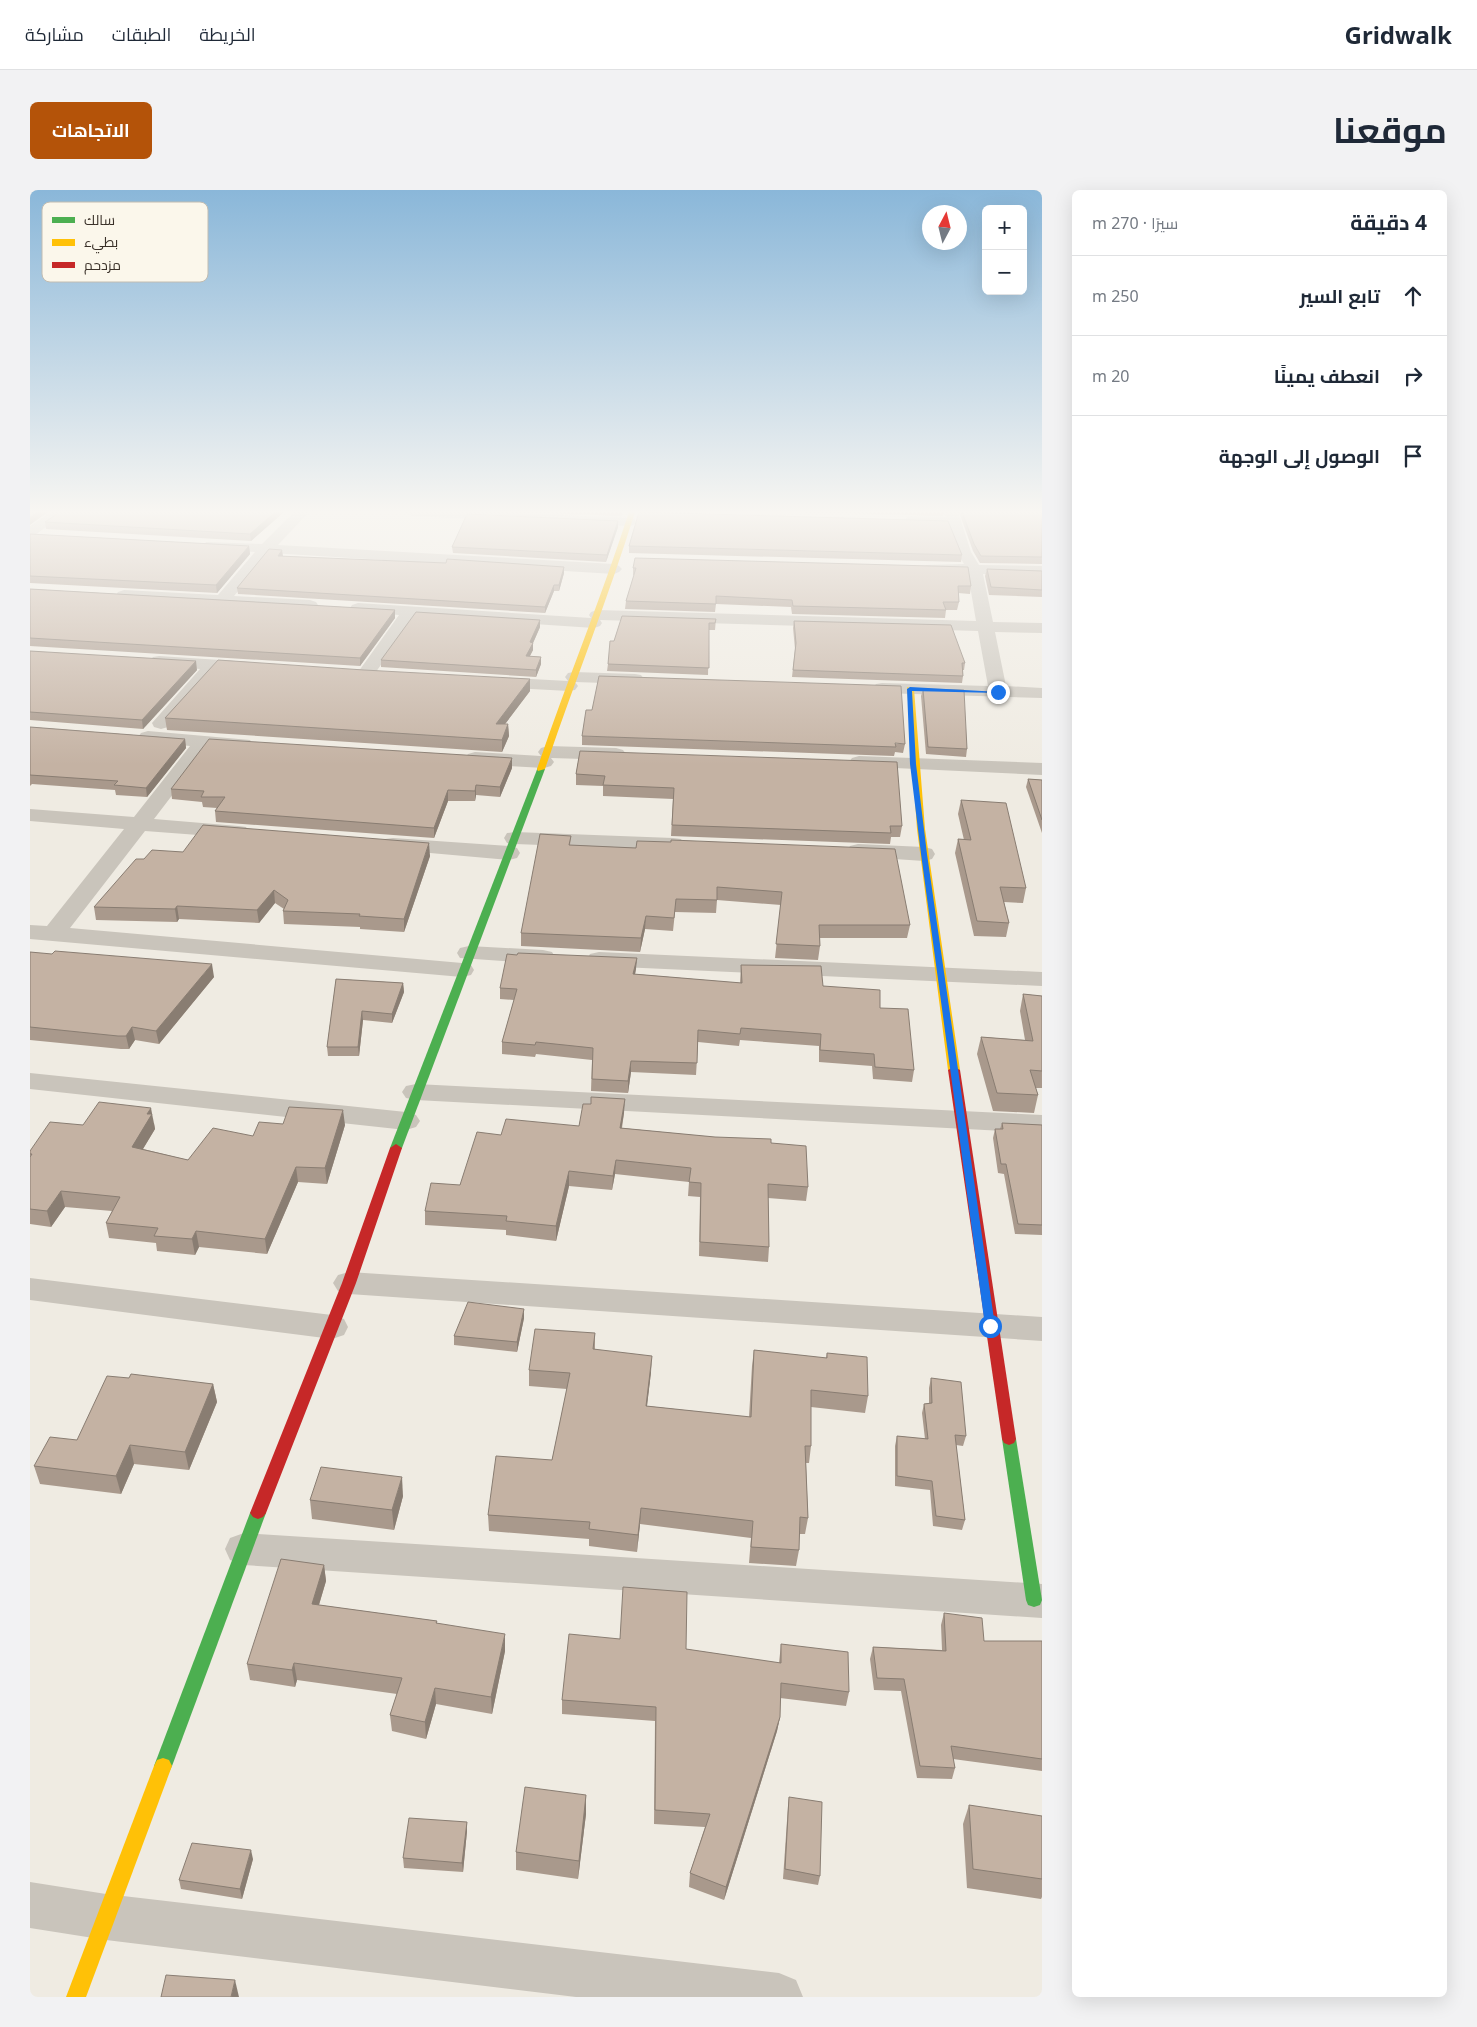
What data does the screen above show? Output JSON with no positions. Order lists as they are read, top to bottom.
{
  "legend": ["سالك", "بطيء", "مزدحم"],
  "north": "top",
  "page": {
    "header": "Gridwalk",
    "nav": ["الخريطة", "الطبقات", "مشاركة"],
    "title": "موقعنا",
    "buttons": "الاتجاهات",
    "heading": ["4 دقيقة", "سيرًا · 270 m"],
    "map_buttons": ["+", "−"],
    "list": [
      ["تابع السير", "250 m"],
      ["انعطف يمينًا", "20 m"],
      "الوصول إلى الوجهة"
    ]
  }
}
